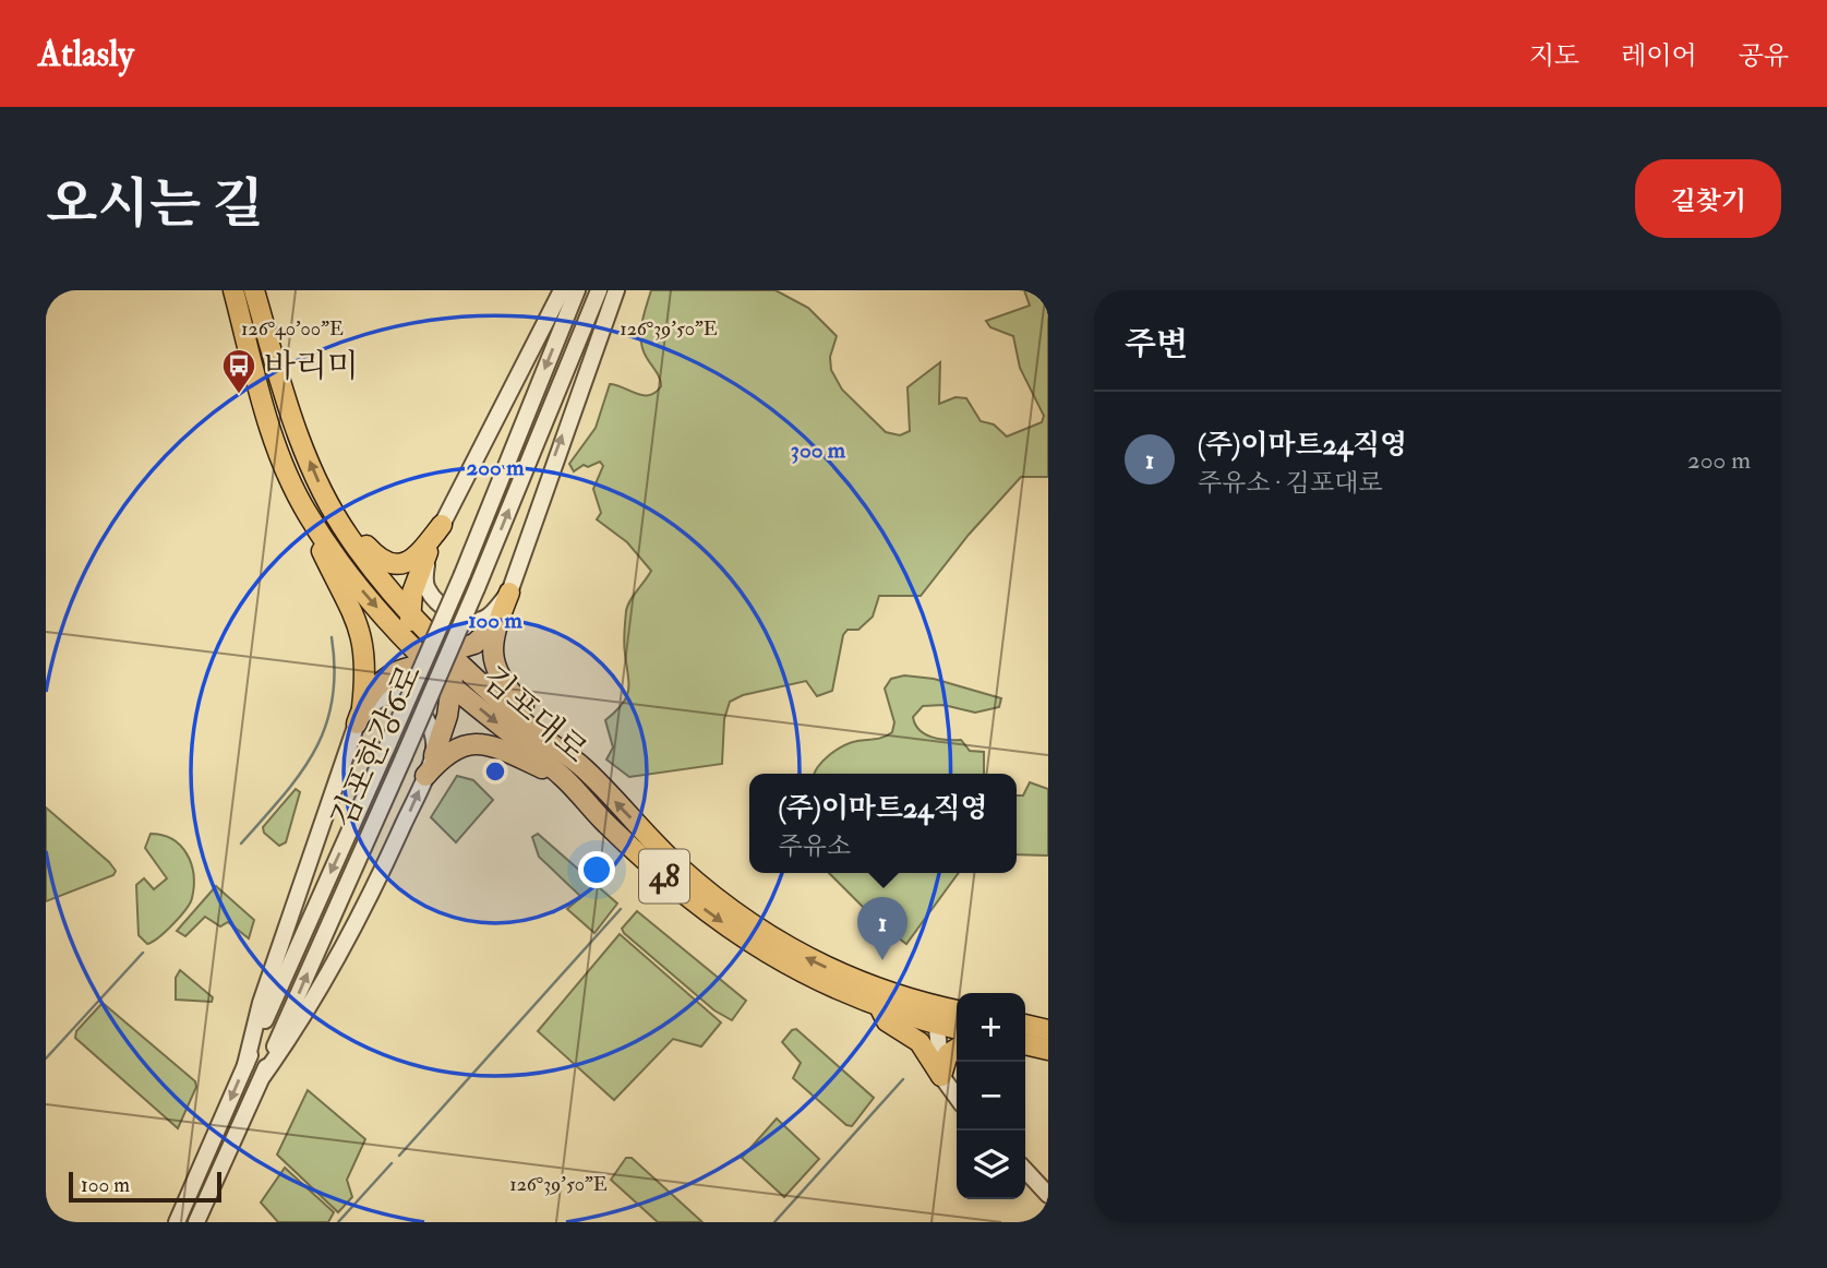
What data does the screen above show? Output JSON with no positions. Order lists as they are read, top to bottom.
{
  "streets": {
    "main road": ["김포대로", "48"],
    "street": ["김포한강6로"]
  },
  "places": {
    "bus stop": ["바리미"]
  },
  "scale_bar": "100 m",
  "page": {
    "header": "Atlasly",
    "nav": ["지도", "레이어", "공유"],
    "buttons": "길찾기",
    "title": "오시는 길",
    "heading": "주변",
    "list": [
      {
        "mark": "1",
        "name": "(주)이마트24직영",
        "note": "주유소 · 김포대로",
        "value": "200 m"
      }
    ],
    "popup": ["(주)이마트24직영", "주유소"],
    "pins": "1",
    "map_buttons": ["+", "−"],
    "scale": "100 m"
  },
  "coordinates": ["126°40'00\"E", "126°39'50\"E"],
  "rings": ["300 m", "200 m", "100 m"]
}
